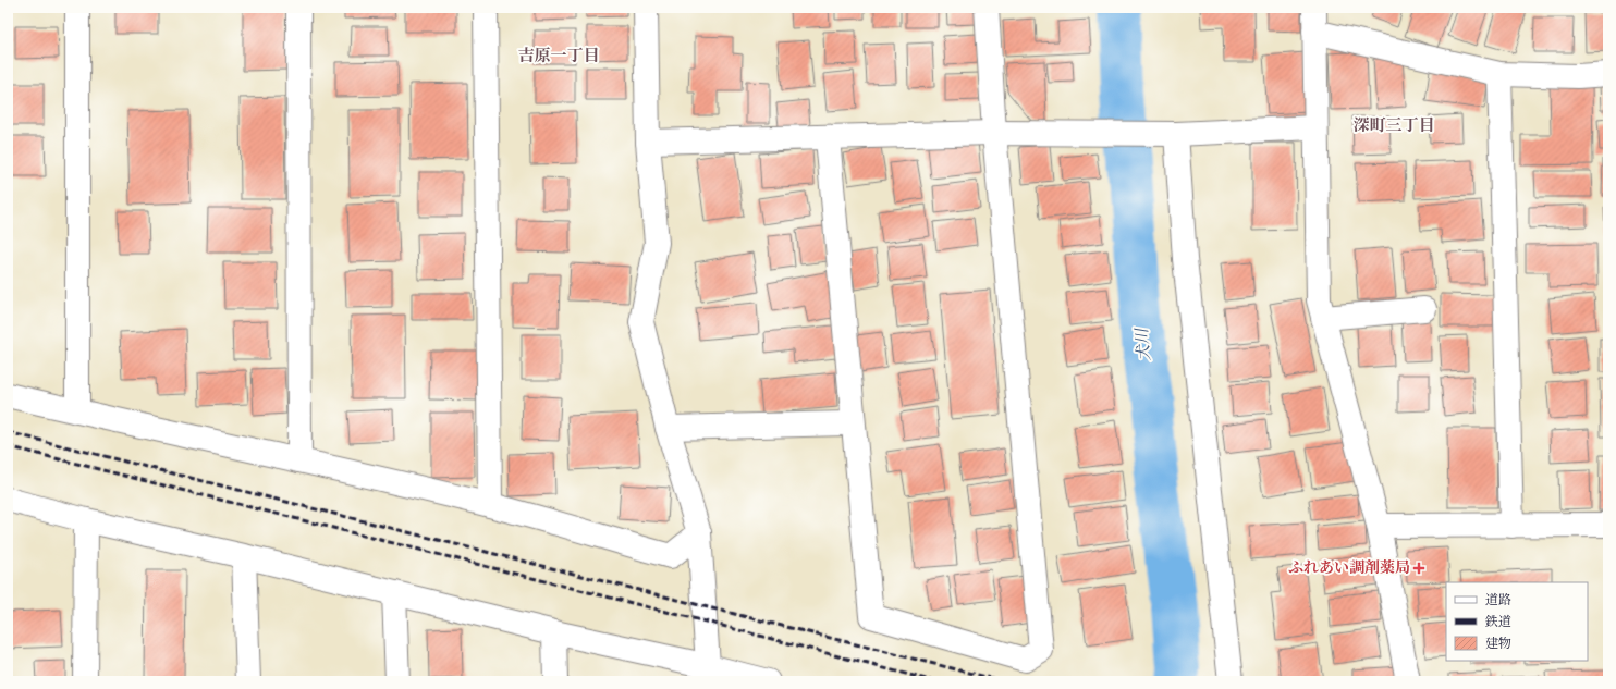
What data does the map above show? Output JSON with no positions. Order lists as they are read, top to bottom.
{
  "districts": ["吉原一丁目", "深町三丁目"],
  "water": ["犬川"],
  "places": {
    "health": ["ふれあい調剤薬局"]
  },
  "legend": ["道路", "鉄道", "建物"]
}
